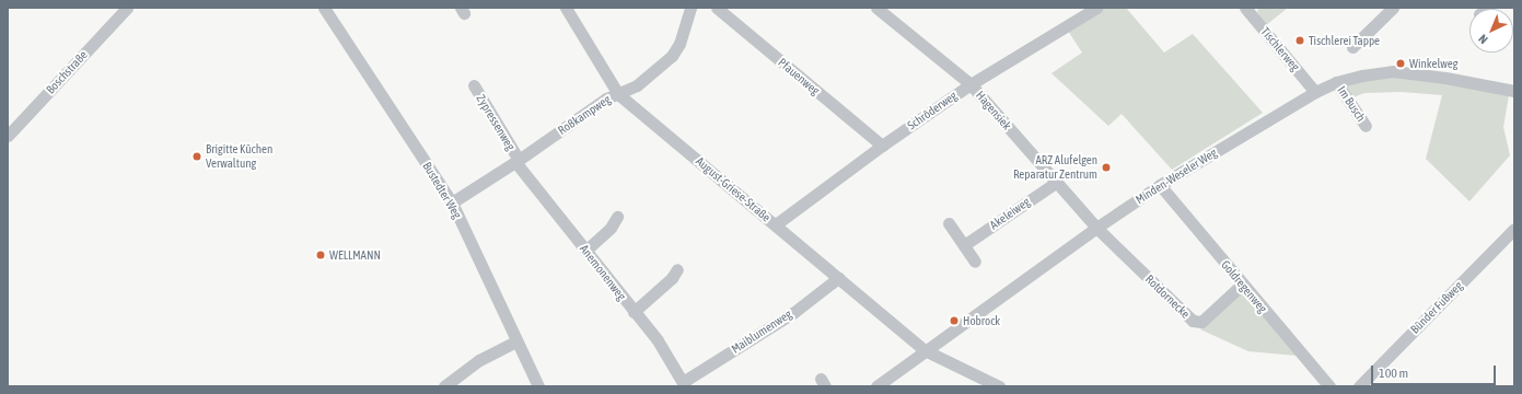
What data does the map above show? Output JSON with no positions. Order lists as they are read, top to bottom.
{
  "streets": {
    "street": [
      "Tischlerweg",
      "Boschstraße",
      "Pfauenweg",
      "Im Busch",
      "Schröderweg",
      "Hagensiek",
      "Roßkampweg",
      "Zypressenweg",
      "Minden-Weseler Weg",
      "August-Griese-Straße",
      "Bustedter Weg",
      "Akeleiweg",
      "Anemonenweg",
      "Goldregenweg",
      "Rotdornecke",
      "Bünder Fußweg",
      "Maiblumenweg"
    ]
  },
  "crossings": [
    ["Tischlerweg", "Minden-Weseler Weg"],
    ["Pfauenweg", "Schröderweg"],
    ["Im Busch", "Minden-Weseler Weg"],
    ["Schröderweg", "Hagensiek"],
    ["Schröderweg", "August-Griese-Straße"],
    ["Hagensiek", "Minden-Weseler Weg"],
    ["Hagensiek", "Akeleiweg"],
    ["Hagensiek", "Rotdornecke"],
    ["Roßkampweg", "Zypressenweg"],
    ["Roßkampweg", "August-Griese-Straße"],
    ["Roßkampweg", "Bustedter Weg"],
    ["Roßkampweg", "Anemonenweg"],
    ["Zypressenweg", "Anemonenweg"],
    ["Minden-Weseler Weg", "August-Griese-Straße"],
    ["Minden-Weseler Weg", "Goldregenweg"],
    ["Minden-Weseler Weg", "Rotdornecke"],
    ["August-Griese-Straße", "Maiblumenweg"],
    ["Anemonenweg", "Maiblumenweg"],
    ["Goldregenweg", "Rotdornecke"]
  ],
  "places": [
    "Tischlerei Tappe",
    "Winkelweg",
    "Brigitte Küchen Verwaltung",
    "ARZ Alufelgen Reparatur Zentrum",
    "WELLMANN",
    "Hobrock"
  ],
  "scale_bar": "100 m",
  "north": "bottom left"
}
